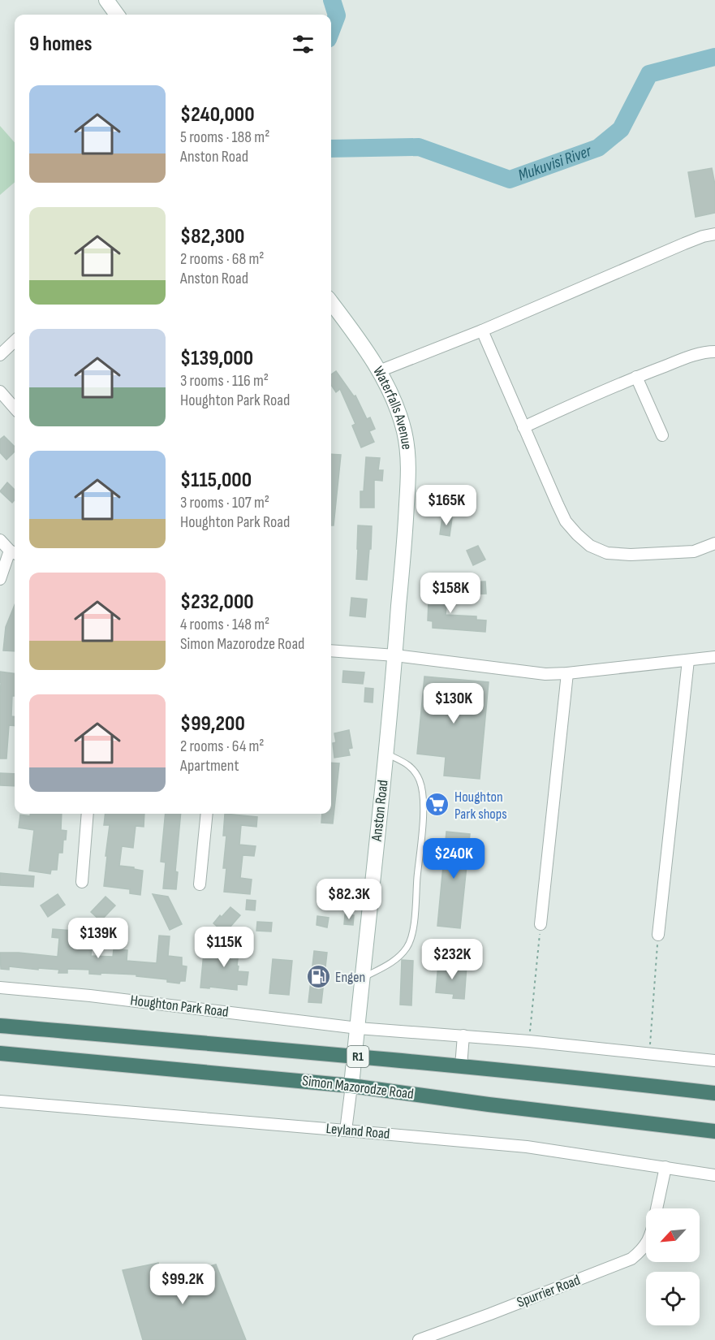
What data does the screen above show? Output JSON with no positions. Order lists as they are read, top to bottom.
{
  "streets": {
    "highway": ["R1", "Simon Mazorodze Road"],
    "main road": ["Waterfalls Avenue", "Anston Road"],
    "street": ["Houghton Park Road", "Leyland Road", "Spurrier Road"]
  },
  "crossings": [
    ["Waterfalls Avenue", "Anston Road"],
    ["Anston Road", "Houghton Park Road"],
    ["Anston Road", "Simon Mazorodze Road"],
    ["Leyland Road", "Spurrier Road"]
  ],
  "water": ["Mukuvisi River"],
  "places": {
    "supermarket": ["Houghton Park shops"],
    "fuel station": ["Engen"]
  },
  "north": "bottom left",
  "page": {
    "heading": "9 homes",
    "list": [
      {
        "name": "$240,000",
        "note": "5 rooms · 188 m² · Anston Road"
      },
      {
        "name": "$82,300",
        "note": "2 rooms · 68 m² · Anston Road"
      },
      {
        "name": "$139,000",
        "note": "3 rooms · 116 m² · Houghton Park Road"
      },
      {
        "name": "$115,000",
        "note": "3 rooms · 107 m² · Houghton Park Road"
      },
      {
        "name": "$232,000",
        "note": "4 rooms · 148 m² · Simon Mazorodze Road"
      },
      {
        "name": "$99,200",
        "note": "2 rooms · 64 m² · Apartment"
      }
    ],
    "price": [
      "$165K",
      "$158K",
      "$130K",
      "$240K",
      "$82.3K",
      "$139K",
      "$115K",
      "$232K",
      "$99.2K"
    ]
  }
}
